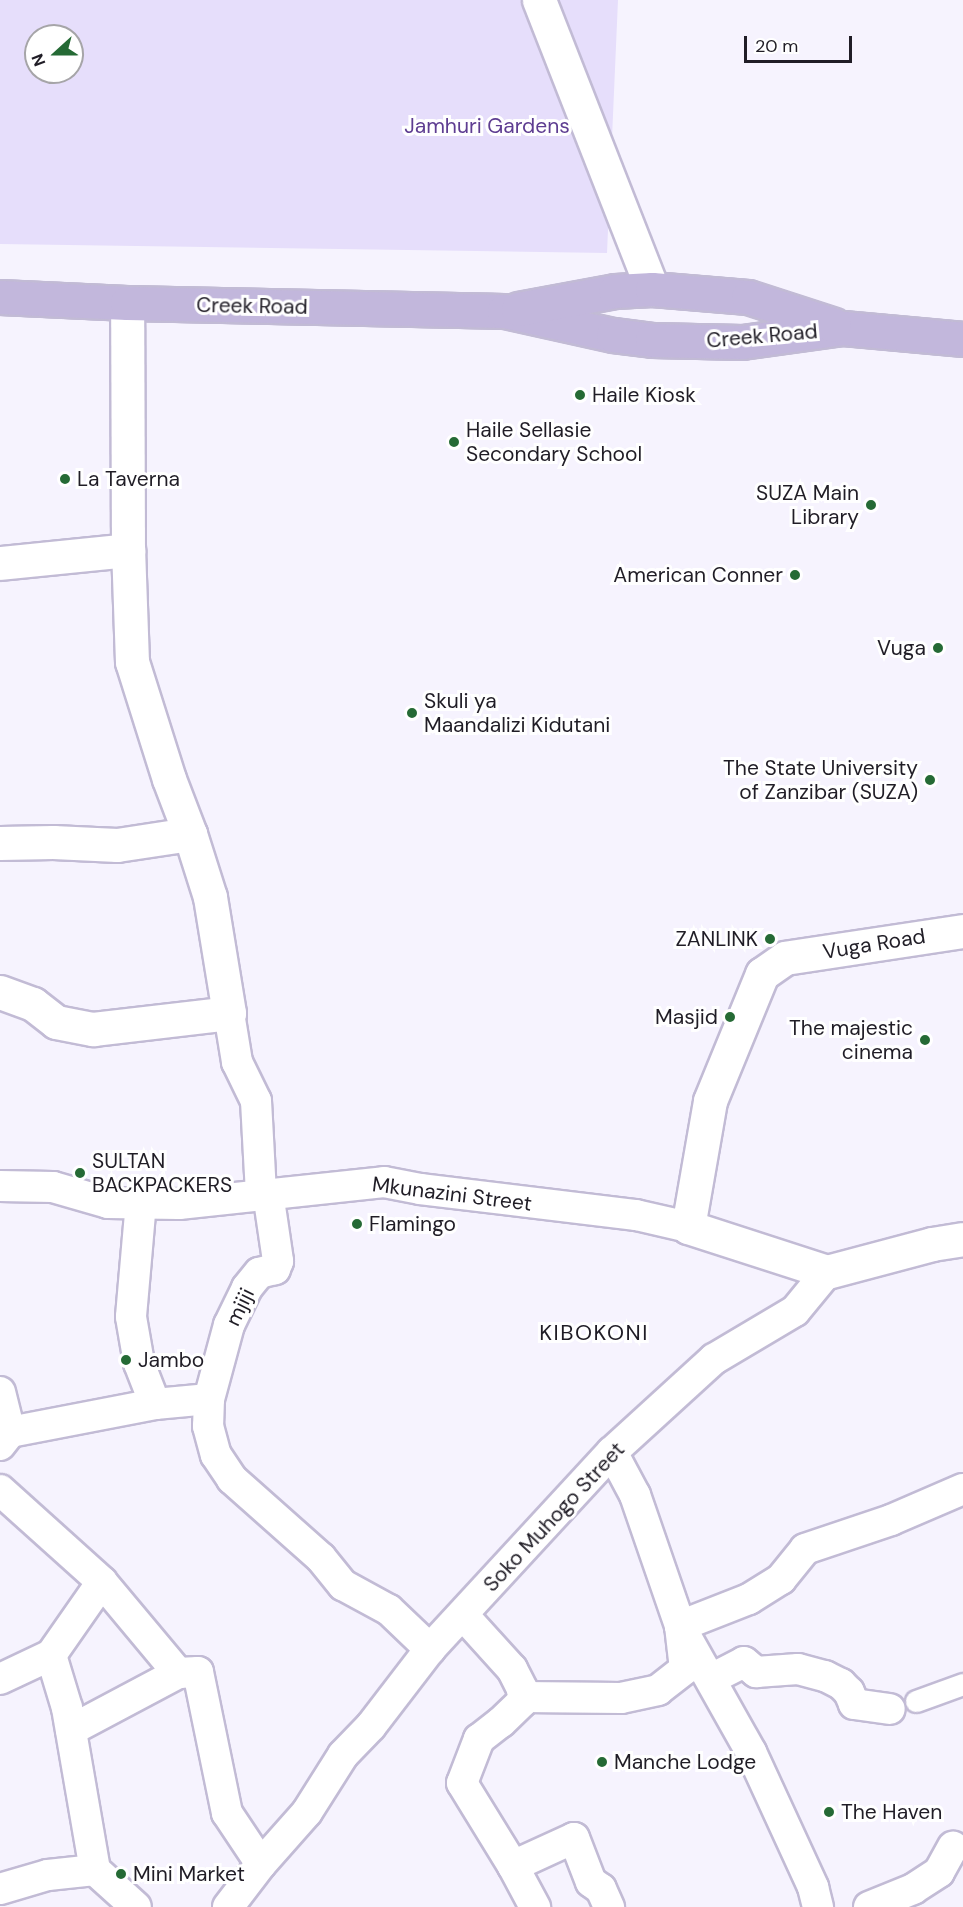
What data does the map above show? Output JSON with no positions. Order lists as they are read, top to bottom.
{
  "streets": {
    "main road": ["Creek Road"],
    "street": [
      "Vuga Road",
      "Mkunazini Street",
      "mjiji",
      "Soko Muhogo Street"
    ]
  },
  "crossings": [
    ["Vuga Road", "Mkunazini Street"],
    ["Mkunazini Street", "mjiji"],
    ["Mkunazini Street", "Soko Muhogo Street"]
  ],
  "districts": ["KIBOKONI"],
  "parks": ["Jamhuri Gardens"],
  "places": [
    "Haile Kiosk",
    "Haile Sellasie Secondary School",
    "La Taverna",
    "SUZA Main Library",
    "American Conner",
    "Vuga",
    "Skuli ya Maandalizi Kidutani",
    "The State University of Zanzibar (SUZA)",
    "ZANLINK",
    "Masjid",
    "The majestic cinema",
    "SULTAN BACKPACKERS",
    "Flamingo",
    "Jambo",
    "Manche Lodge",
    "The Haven",
    "Mini Market"
  ],
  "scale_bar": "20 m",
  "north": "left"
}
